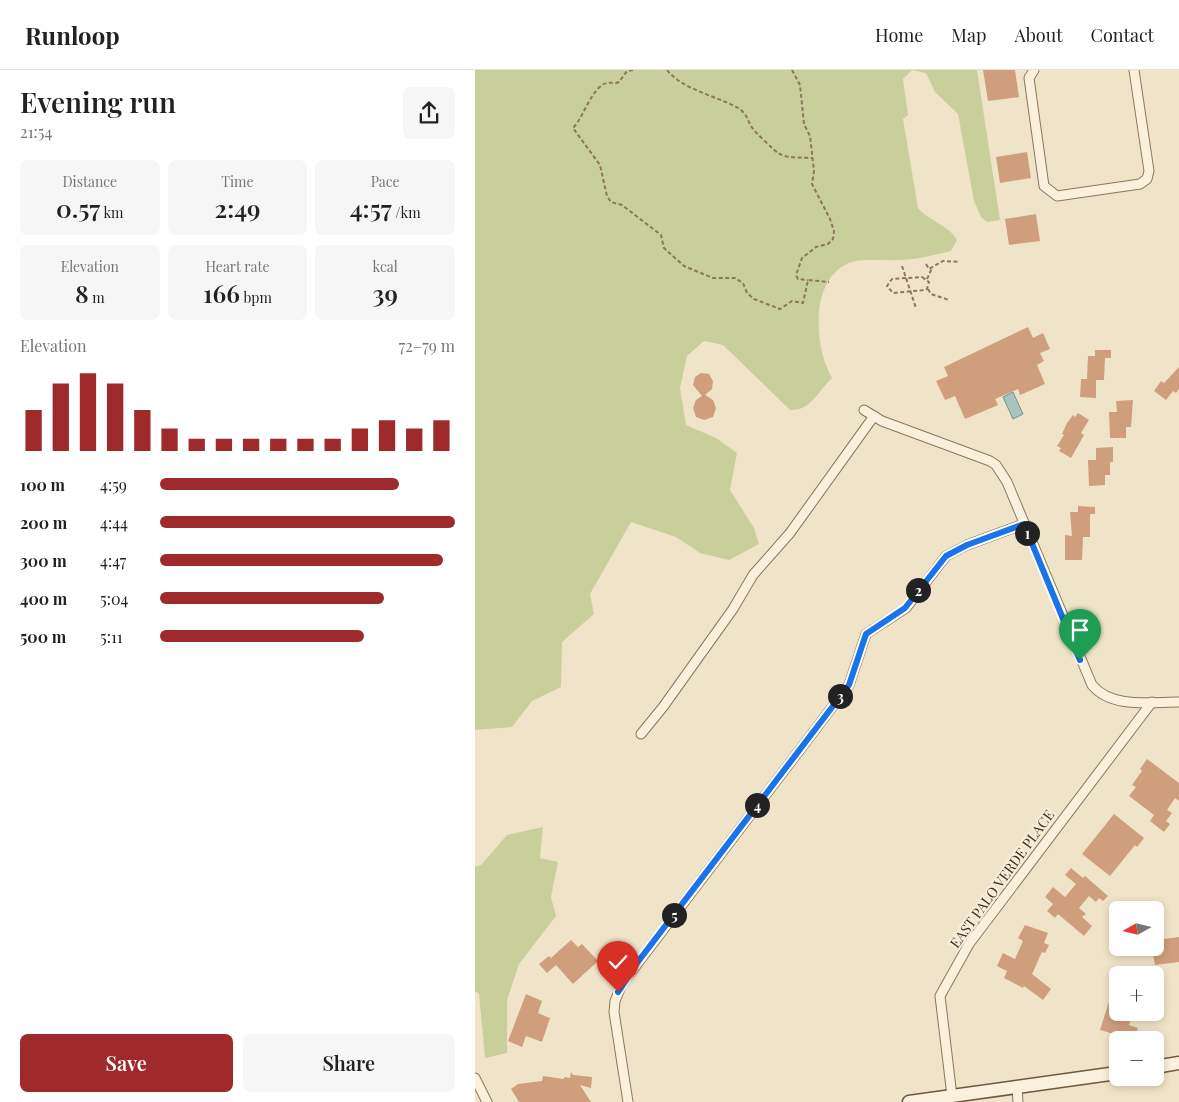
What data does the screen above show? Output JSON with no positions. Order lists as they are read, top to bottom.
{
  "streets": {
    "street": ["EAST PALO VERDE PLACE"]
  },
  "north": "left",
  "page": {
    "header": "Runloop",
    "nav": [
      "Home",
      "Map",
      "About",
      "Contact"
    ],
    "heading": ["Evening run", "21:54"],
    "stats": [
      ["Distance", "0.57 km"],
      ["Time", "2:49"],
      ["Pace", "4:57 /km"],
      ["Elevation", "8 m"],
      ["Heart rate", "166 bpm"],
      ["kcal", "39"]
    ],
    "chart": ["Elevation", "72–79 m"],
    "list": [
      {
        "name": "100 m",
        "note": "4:59"
      },
      {
        "name": "200 m",
        "note": "4:44"
      },
      {
        "name": "300 m",
        "note": "4:47"
      },
      {
        "name": "400 m",
        "note": "5:04"
      },
      {
        "name": "500 m",
        "note": "5:11"
      }
    ],
    "pins": [
      "1",
      "2",
      "3",
      "4",
      "5"
    ],
    "map_buttons": ["+", "−"],
    "buttons": ["Save", "Share"]
  }
}
